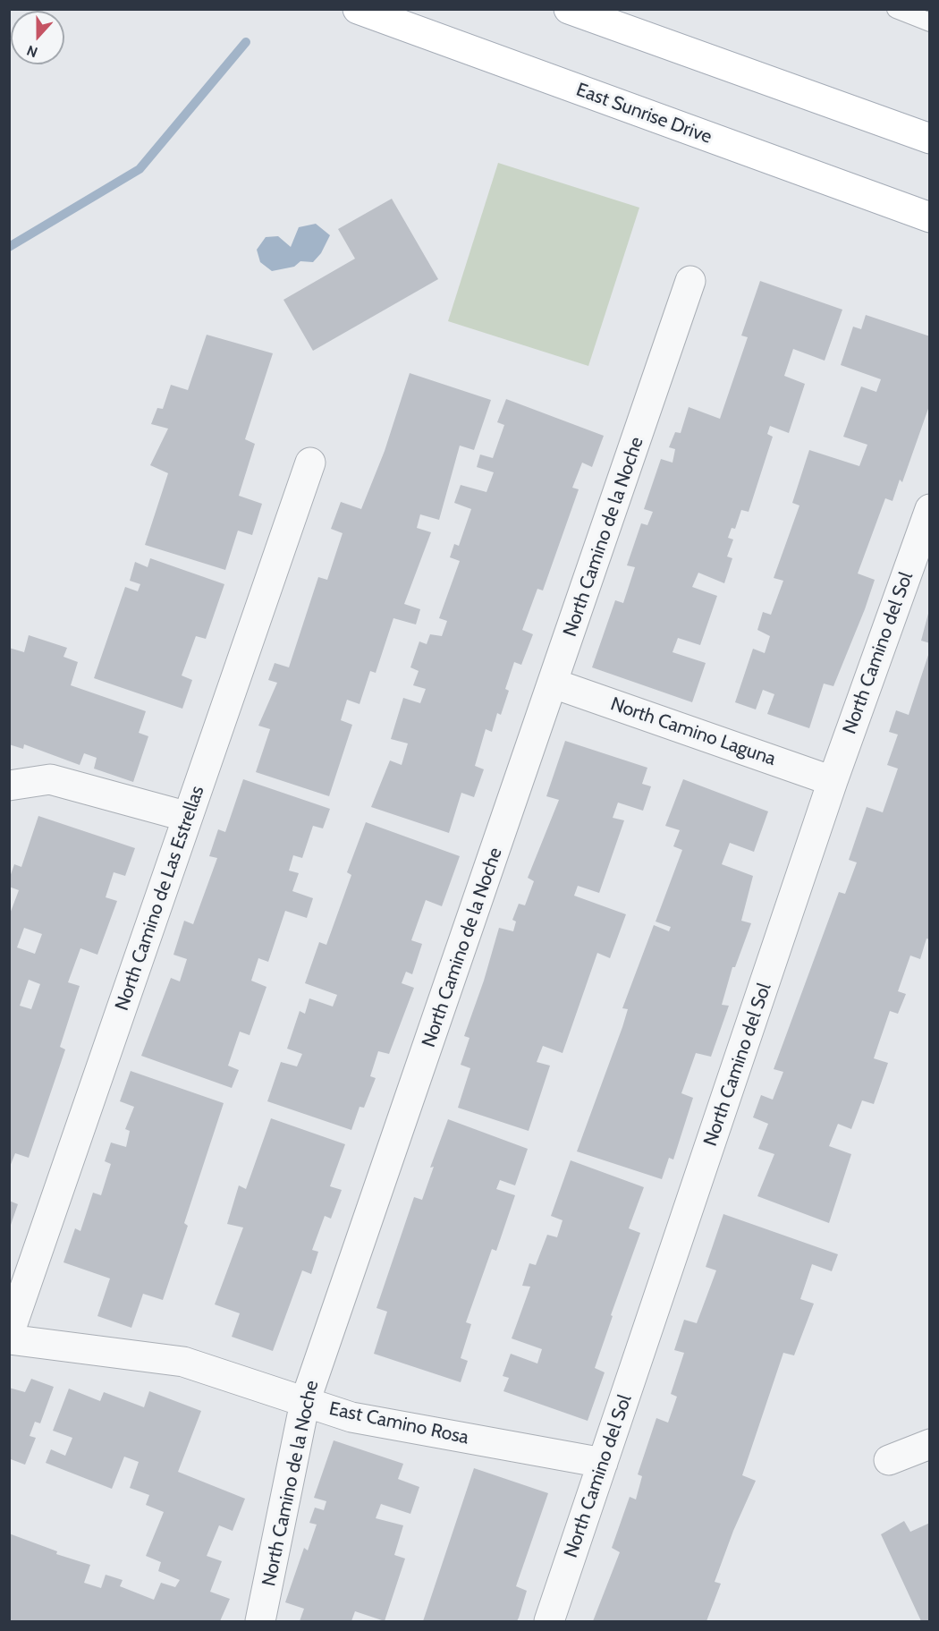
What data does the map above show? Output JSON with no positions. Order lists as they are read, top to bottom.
{
  "streets": {
    "main road": ["East Sunrise Drive"],
    "street": [
      "North Camino de la Noche",
      "North Camino del Sol",
      "North Camino Laguna",
      "North Camino de Las Estrellas",
      "East Camino Rosa"
    ]
  },
  "crossings": [
    ["North Camino de la Noche", "North Camino Laguna"],
    ["North Camino de la Noche", "East Camino Rosa"],
    ["North Camino del Sol", "North Camino Laguna"],
    ["North Camino del Sol", "East Camino Rosa"]
  ],
  "north": "bottom"
}
